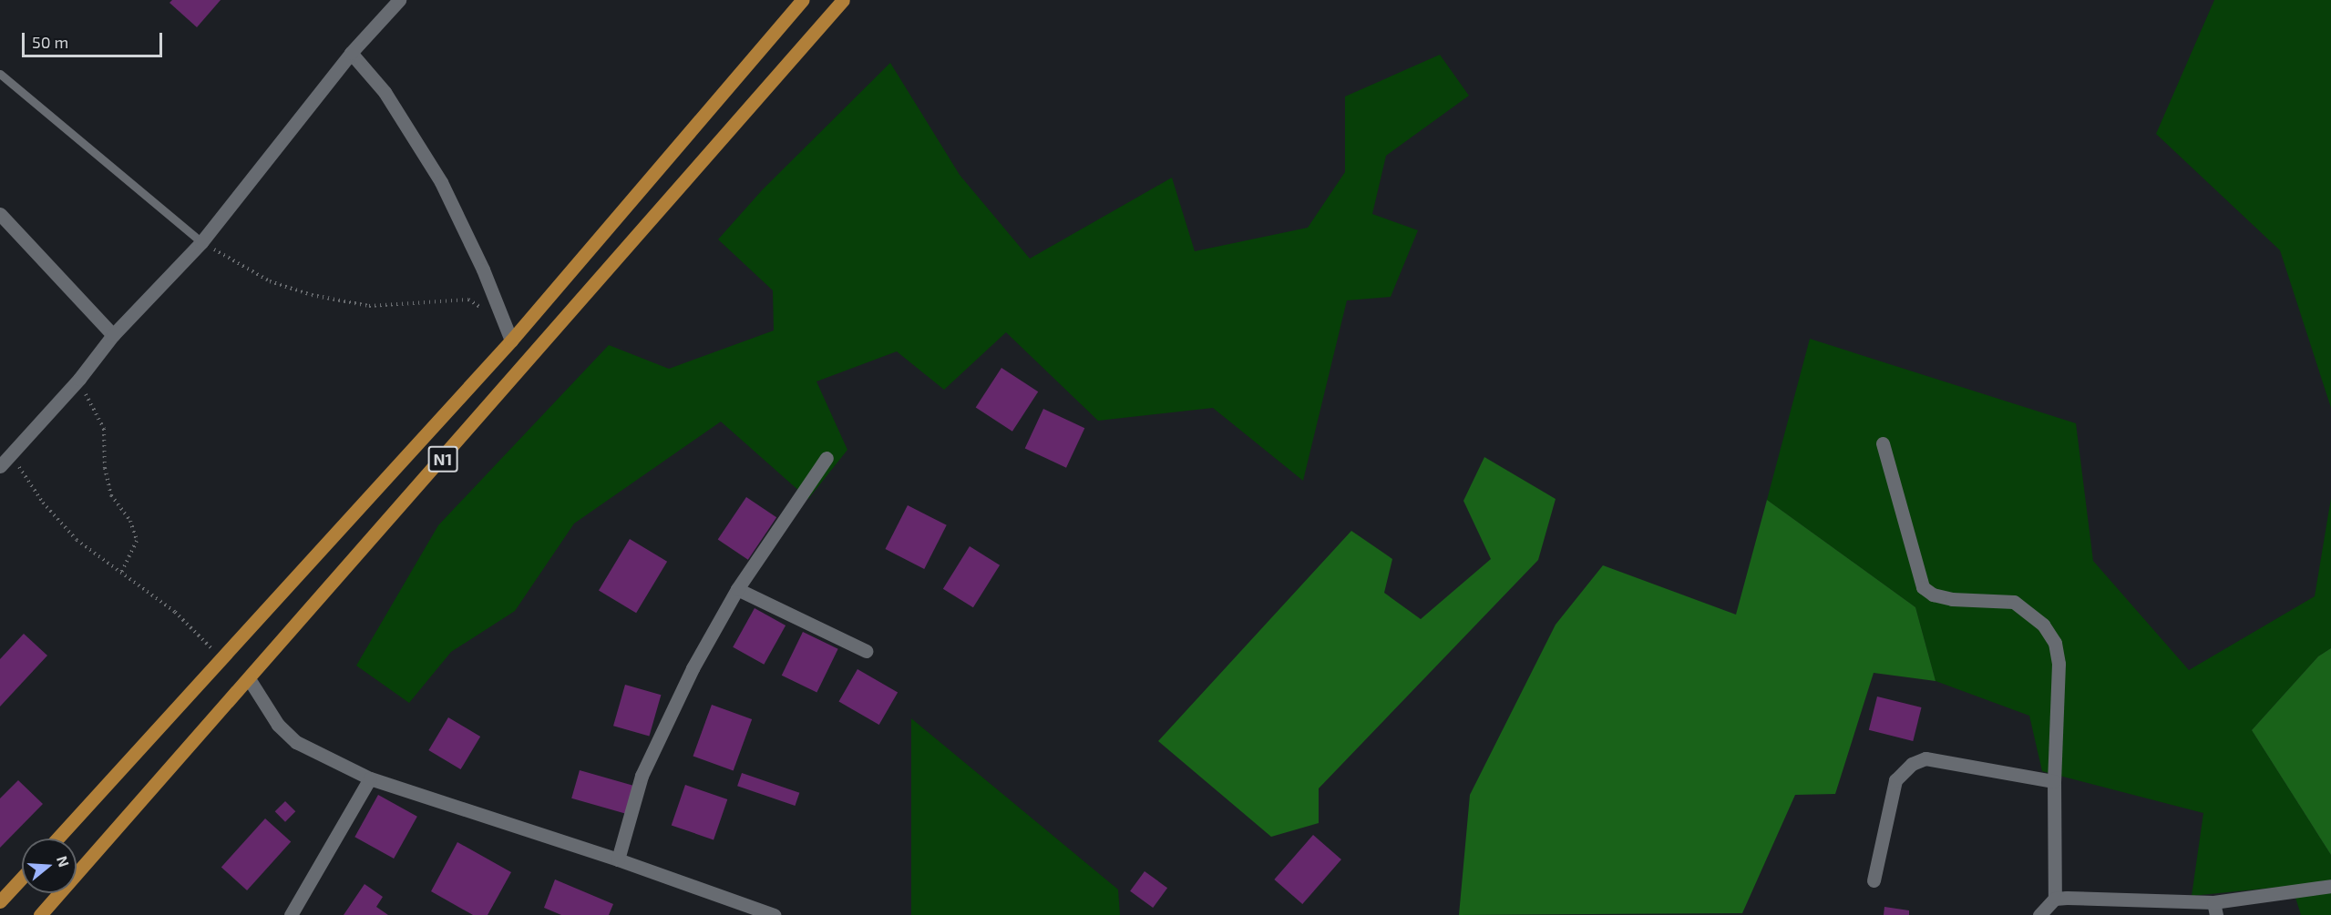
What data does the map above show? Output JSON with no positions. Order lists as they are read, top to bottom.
{
  "streets": {
    "main road": ["N1"]
  },
  "scale_bar": "50 m",
  "north": "right"
}
